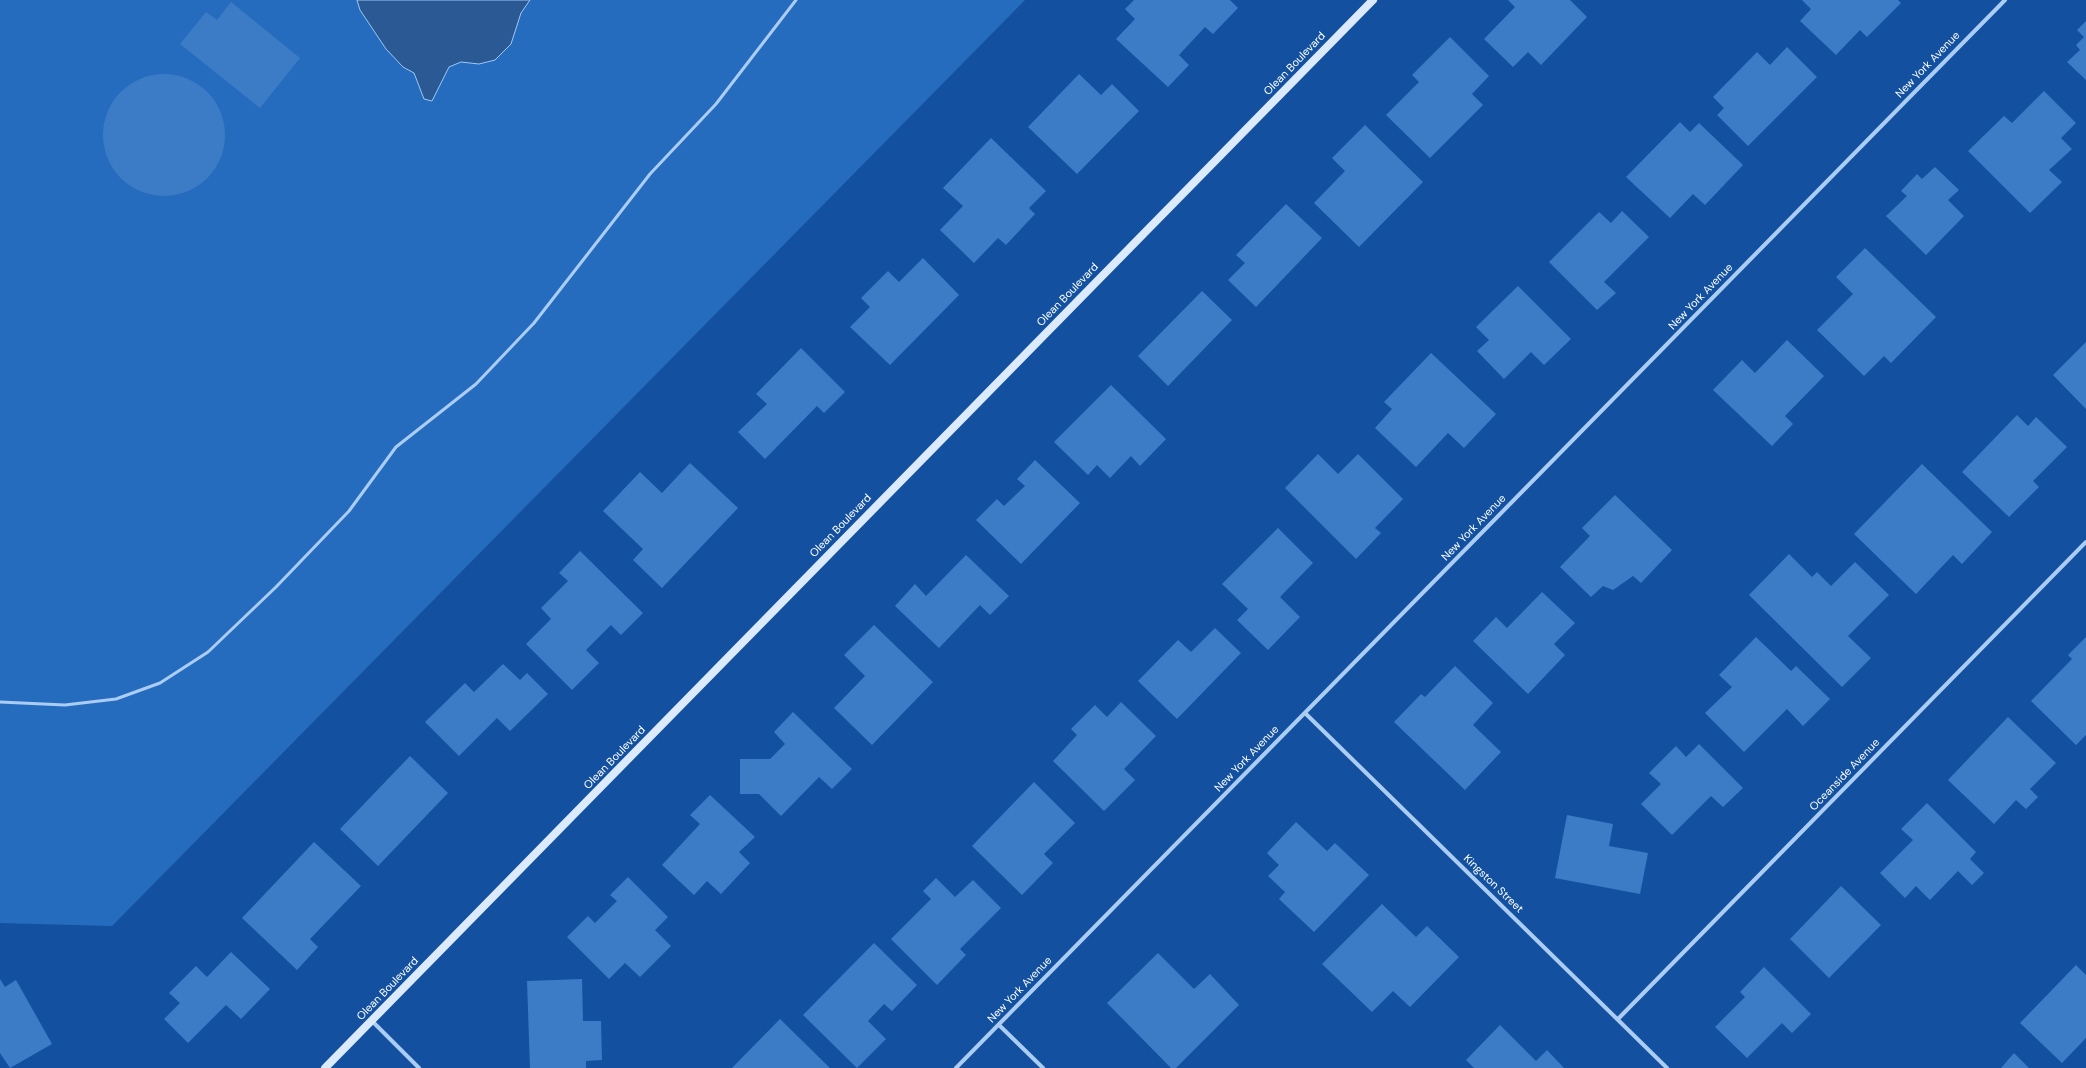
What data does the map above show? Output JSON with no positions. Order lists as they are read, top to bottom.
{
  "streets": {
    "street": [
      "Olean Boulevard",
      "New York Avenue",
      "Oceanside Avenue",
      "Kingston Street"
    ]
  },
  "crossings": [
    ["New York Avenue", "Kingston Street"],
    ["Oceanside Avenue", "Kingston Street"]
  ]
}
